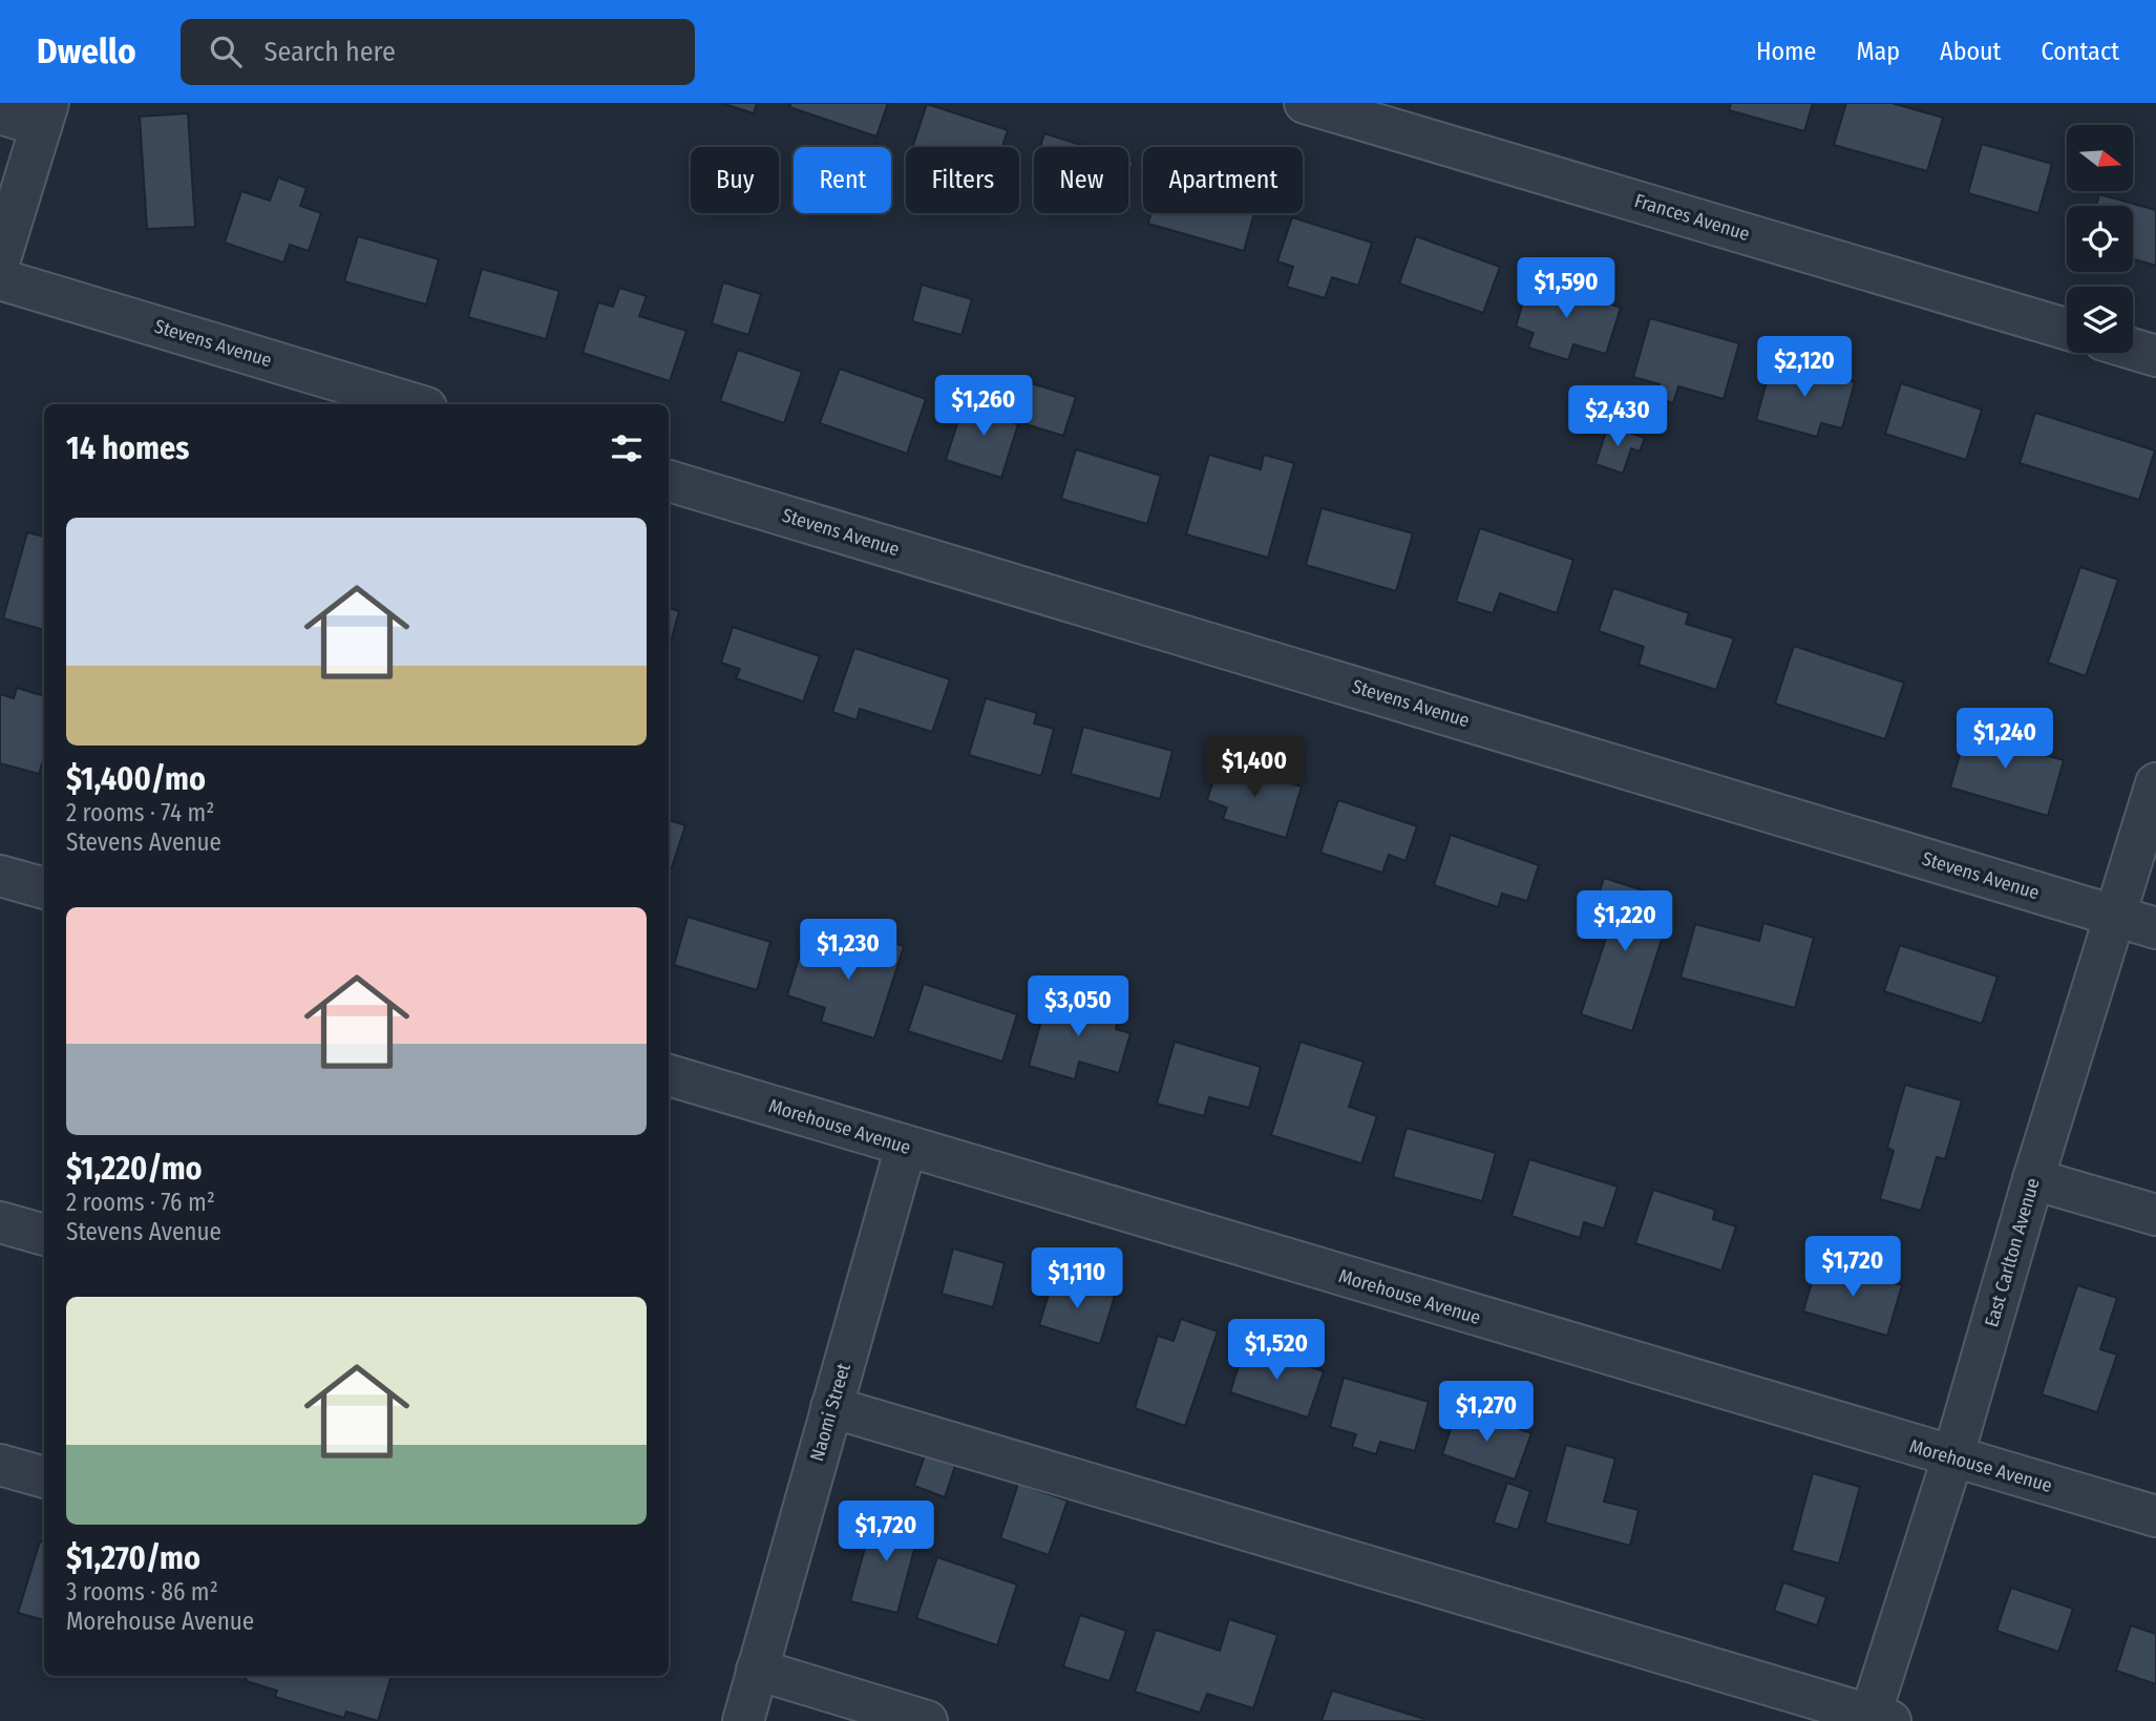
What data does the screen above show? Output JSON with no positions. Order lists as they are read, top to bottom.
{
  "streets": {
    "street": [
      "Frances Avenue",
      "Stevens Avenue",
      "Morehouse Avenue",
      "East Carlton Avenue",
      "Naomi Street"
    ]
  },
  "crossings": [
    ["Stevens Avenue", "East Carlton Avenue"],
    ["Morehouse Avenue", "East Carlton Avenue"],
    ["Morehouse Avenue", "Naomi Street"]
  ],
  "north": "right",
  "page": {
    "header": "Dwello",
    "search": "Search here",
    "nav": [
      "Home",
      "Map",
      "About",
      "Contact"
    ],
    "chip": [
      "Buy",
      "Rent",
      "Filters",
      "New",
      "Apartment"
    ],
    "price": [
      "$1,590",
      "$2,120",
      "$1,260",
      "$2,430",
      "$1,240",
      "$1,400",
      "$1,220",
      "$1,230",
      "$3,050",
      "$1,720",
      "$1,110",
      "$1,520",
      "$1,270",
      "$1,720"
    ],
    "heading": "14 homes",
    "list": [
      {
        "name": "$1,400/mo",
        "note": "2 rooms · 74 m² · Stevens Avenue"
      },
      {
        "name": "$1,220/mo",
        "note": "2 rooms · 76 m² · Stevens Avenue"
      },
      {
        "name": "$1,270/mo",
        "note": "3 rooms · 86 m² · Morehouse Avenue"
      }
    ]
  }
}
